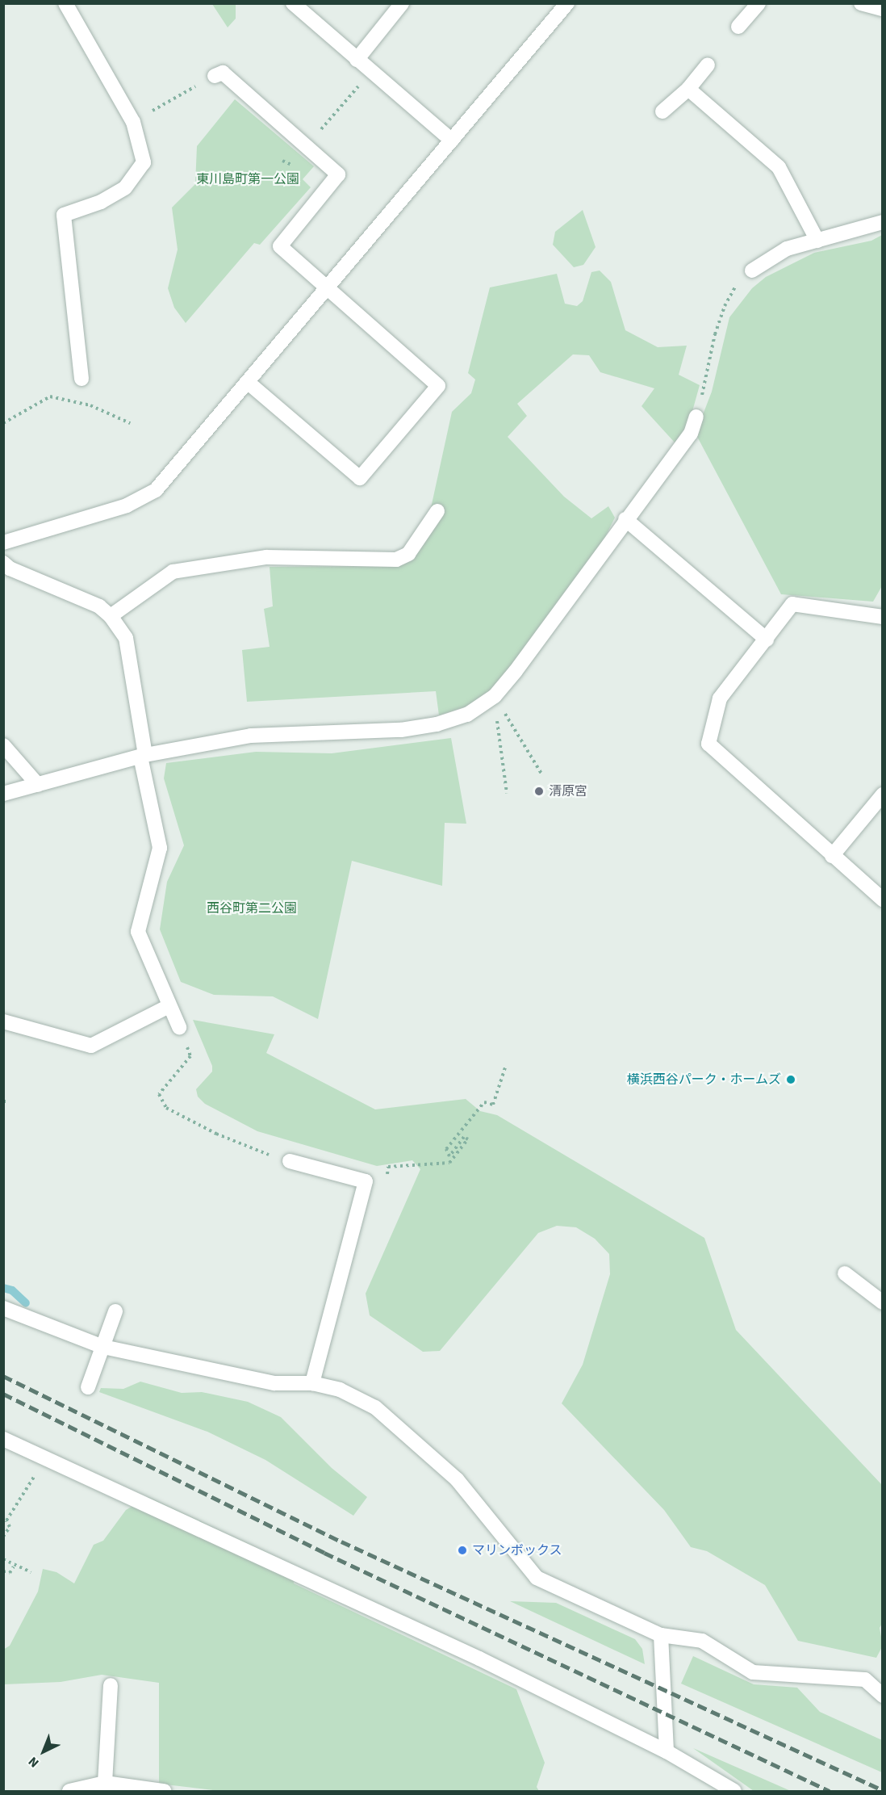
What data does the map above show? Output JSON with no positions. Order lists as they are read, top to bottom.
{
  "parks": ["東川島町第一公園", "西谷町第二公園"],
  "places": ["清原宮", "横浜西谷パーク・ホームズ", "マリンボックス"],
  "north": "bottom left"
}
